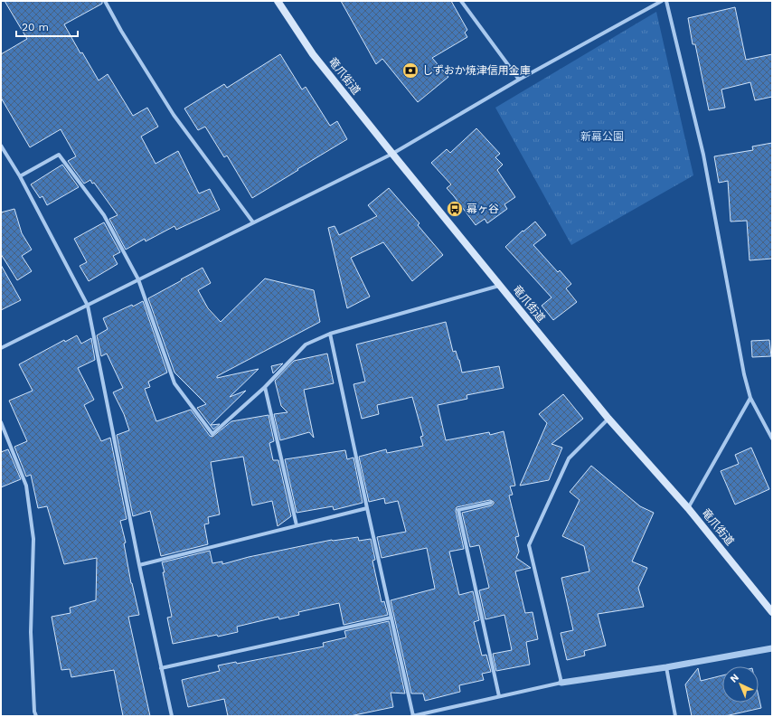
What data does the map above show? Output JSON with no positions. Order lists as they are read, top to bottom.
{
  "streets": {
    "main road": ["竜爪街道"]
  },
  "parks": ["新幕公園"],
  "places": {
    "bank": ["しずおか焼津信用金庫"],
    "bus stop": ["幕ヶ谷"]
  },
  "scale_bar": "20 m",
  "north": "top left"
}
